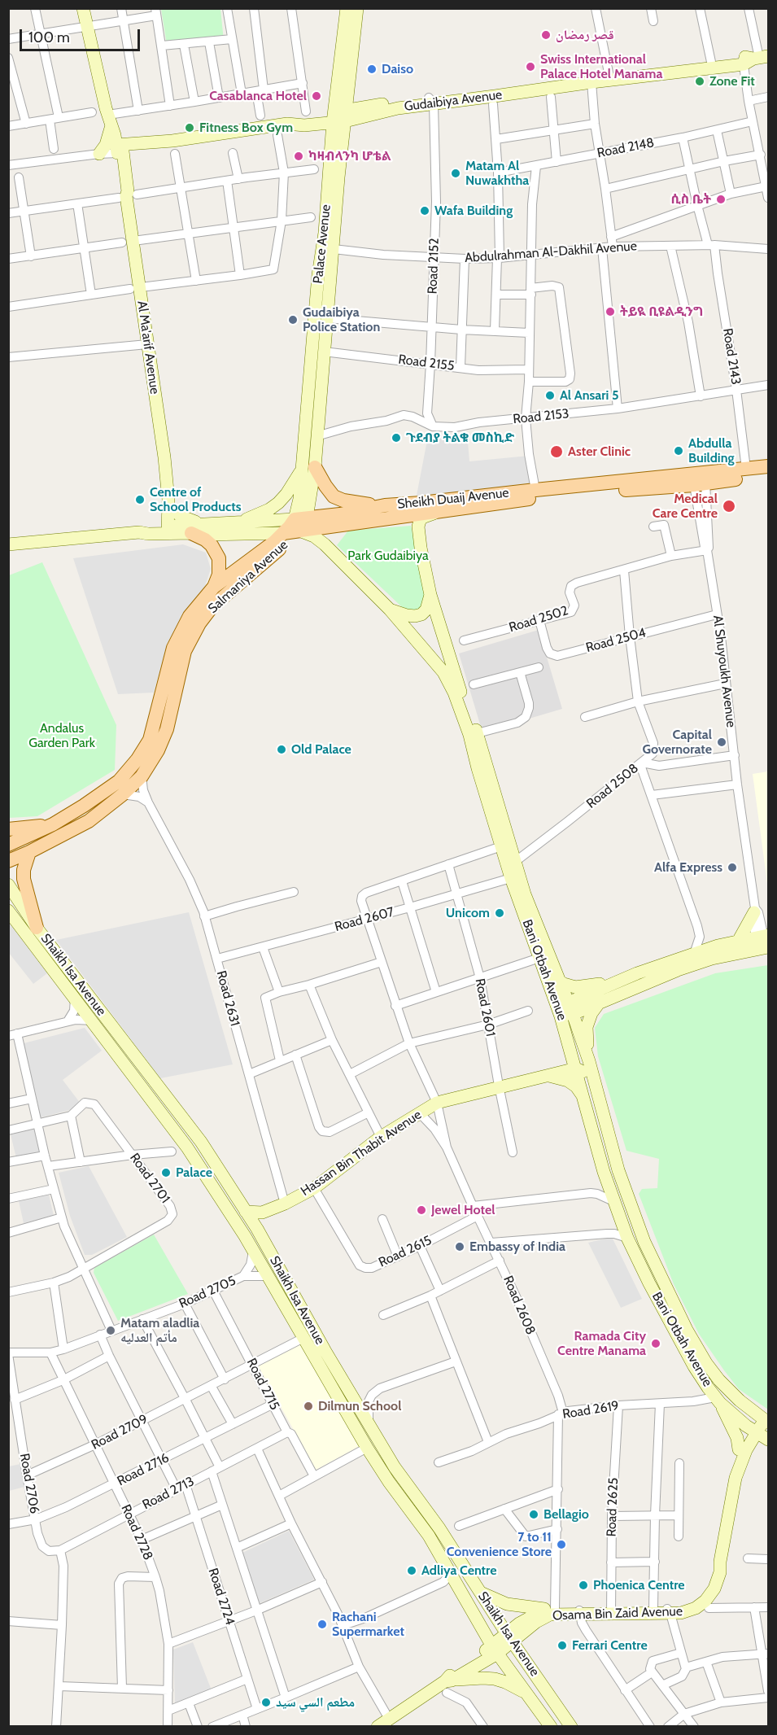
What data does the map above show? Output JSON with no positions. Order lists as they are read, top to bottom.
{
  "streets": {
    "main road": [
      "Gudaibiya Avenue",
      "Palace Avenue",
      "Al Ma'arif Avenue",
      "Sheikh Duaij Avenue",
      "Salmaniya Avenue",
      "Bani Otbah Avenue",
      "Shaikh Isa Avenue",
      "Hassan Bin Thabit Avenue",
      "Osama Bin Zaid Avenue"
    ],
    "street": [
      "Road 2148",
      "Abdulrahman Al-Dakhil Avenue",
      "Road 2152",
      "Road 2143",
      "Road 2155",
      "Road 2153",
      "Road 2502",
      "Road 2504",
      "Al Shuyoukh Avenue",
      "Road 2508",
      "Road 2607",
      "Road 2631",
      "Road 2601",
      "Road 2701",
      "Road 2615",
      "Road 2705",
      "Road 2608",
      "Road 2715",
      "Road 2619",
      "Road 2709",
      "Road 2716",
      "Road 2706",
      "Road 2713",
      "Road 2625",
      "Road 2728",
      "Road 2724"
    ]
  },
  "crossings": [
    ["Gudaibiya Avenue", "Palace Avenue"],
    ["Gudaibiya Avenue", "Road 2152"],
    ["Gudaibiya Avenue", "Al Ma'arif Avenue"],
    ["Road 2148", "Road 2143"],
    ["Palace Avenue", "Abdulrahman Al-Dakhil Avenue"],
    ["Palace Avenue", "Road 2155"],
    ["Palace Avenue", "Road 2153"],
    ["Palace Avenue", "Sheikh Duaij Avenue"],
    ["Palace Avenue", "Salmaniya Avenue"],
    ["Palace Avenue", "Bani Otbah Avenue"],
    ["Abdulrahman Al-Dakhil Avenue", "Road 2152"],
    ["Abdulrahman Al-Dakhil Avenue", "Road 2143"],
    ["Road 2152", "Road 2155"],
    ["Road 2152", "Road 2153"],
    ["Al Ma'arif Avenue", "Sheikh Duaij Avenue"],
    ["Road 2143", "Road 2153"],
    ["Road 2143", "Sheikh Duaij Avenue"],
    ["Sheikh Duaij Avenue", "Salmaniya Avenue"],
    ["Sheikh Duaij Avenue", "Al Shuyoukh Avenue"],
    ["Sheikh Duaij Avenue", "Bani Otbah Avenue"],
    ["Salmaniya Avenue", "Bani Otbah Avenue"],
    ["Salmaniya Avenue", "Road 2631"],
    ["Road 2502", "Road 2504"],
    ["Road 2502", "Al Shuyoukh Avenue"],
    ["Road 2504", "Al Shuyoukh Avenue"],
    ["Al Shuyoukh Avenue", "Road 2508"],
    ["Road 2508", "Road 2607"],
    ["Road 2508", "Bani Otbah Avenue"],
    ["Road 2607", "Bani Otbah Avenue"],
    ["Road 2607", "Road 2631"],
    ["Road 2607", "Road 2601"],
    ["Road 2607", "Road 2608"],
    ["Bani Otbah Avenue", "Hassan Bin Thabit Avenue"],
    ["Bani Otbah Avenue", "Road 2619"],
    ["Bani Otbah Avenue", "Osama Bin Zaid Avenue"],
    ["Shaikh Isa Avenue", "Hassan Bin Thabit Avenue"],
    ["Shaikh Isa Avenue", "Road 2705"],
    ["Shaikh Isa Avenue", "Road 2709"],
    ["Shaikh Isa Avenue", "Osama Bin Zaid Avenue"],
    ["Road 2631", "Hassan Bin Thabit Avenue"],
    ["Road 2601", "Hassan Bin Thabit Avenue"],
    ["Hassan Bin Thabit Avenue", "Road 2615"],
    ["Hassan Bin Thabit Avenue", "Road 2608"],
    ["Road 2615", "Road 2608"],
    ["Road 2705", "Road 2715"],
    ["Road 2705", "Road 2706"],
    ["Road 2705", "Road 2728"],
    ["Road 2608", "Road 2619"],
    ["Road 2608", "Osama Bin Zaid Avenue"],
    ["Road 2715", "Road 2709"],
    ["Road 2715", "Road 2716"],
    ["Road 2715", "Road 2713"],
    ["Road 2619", "Road 2625"],
    ["Road 2709", "Road 2706"],
    ["Road 2709", "Road 2728"],
    ["Road 2716", "Road 2706"],
    ["Road 2716", "Road 2728"],
    ["Road 2706", "Road 2713"],
    ["Road 2713", "Road 2728"],
    ["Road 2713", "Road 2724"],
    ["Road 2625", "Osama Bin Zaid Avenue"]
  ],
  "parks": ["Park Gudaibiya", "Andalus Garden Park"],
  "places": [
    "قصر رمضان",
    "Swiss International Palace Hotel Manama",
    "Daiso",
    "Zone Fit",
    "Casablanca Hotel",
    "Fitness Box Gym",
    "ካዛብላንካ ሆቴል",
    "Matam Al Nuwakhtha",
    "ሲስ ቤት",
    "Wafa Building",
    "ትይዪ ቢዩልዲንግ",
    "Gudaibiya Police Station",
    "Al Ansari 5",
    "ጉደብያ ትልቁ መስኪድ",
    "Abdulla Building",
    "Aster Clinic",
    "Centre of School Products",
    "Medical Care Centre",
    "Capital Governorate",
    "Old Palace",
    "Alfa Express",
    "Unicom",
    "Palace",
    "Jewel Hotel",
    "Embassy of India",
    "Matam aladlia مأتم العدليه",
    "Ramada City Centre Manama",
    "Dilmun School",
    "Bellagio",
    "7 to 11 Convenience Store",
    "Adliya Centre",
    "Phoenica Centre",
    "Rachani Supermarket",
    "Ferrari Centre",
    "مطعم السي سيد"
  ],
  "scale_bar": "100 m"
}
